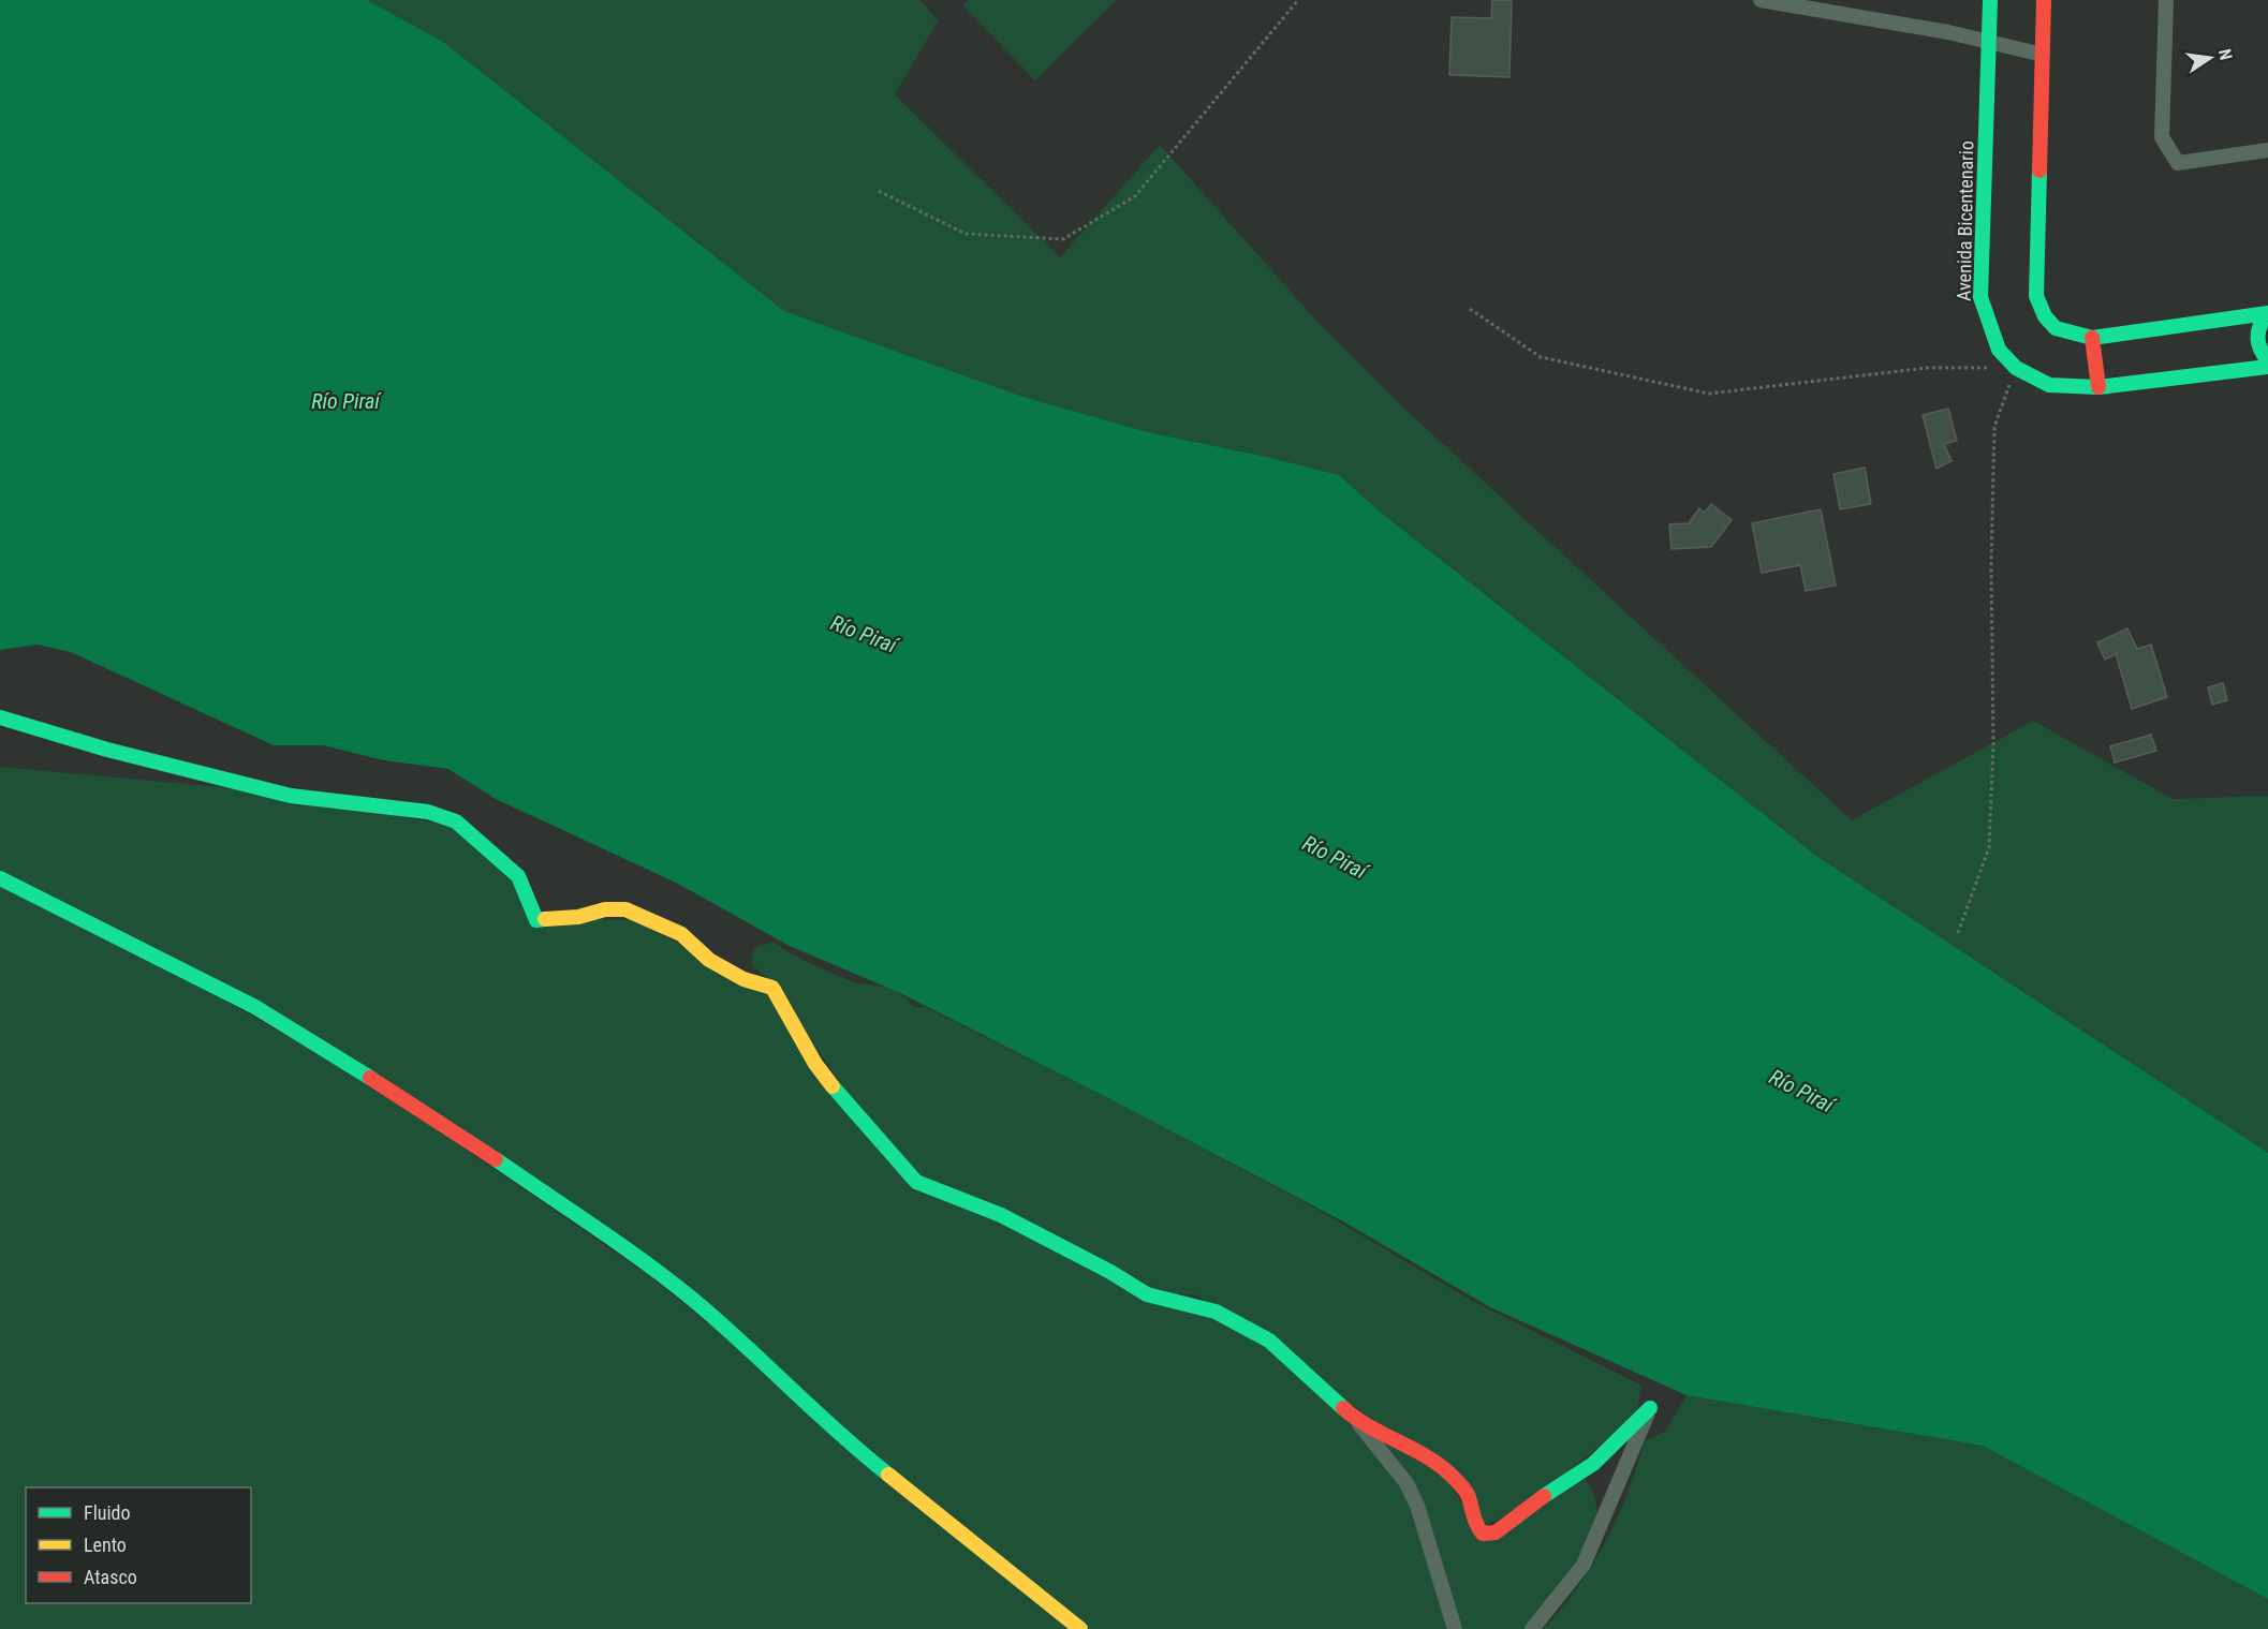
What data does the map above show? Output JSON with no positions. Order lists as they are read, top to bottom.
{
  "streets": {
    "street": ["Avenida Bicentenario"]
  },
  "water": ["Río Piraí"],
  "legend": ["Fluido", "Lento", "Atasco"],
  "north": "right"
}
